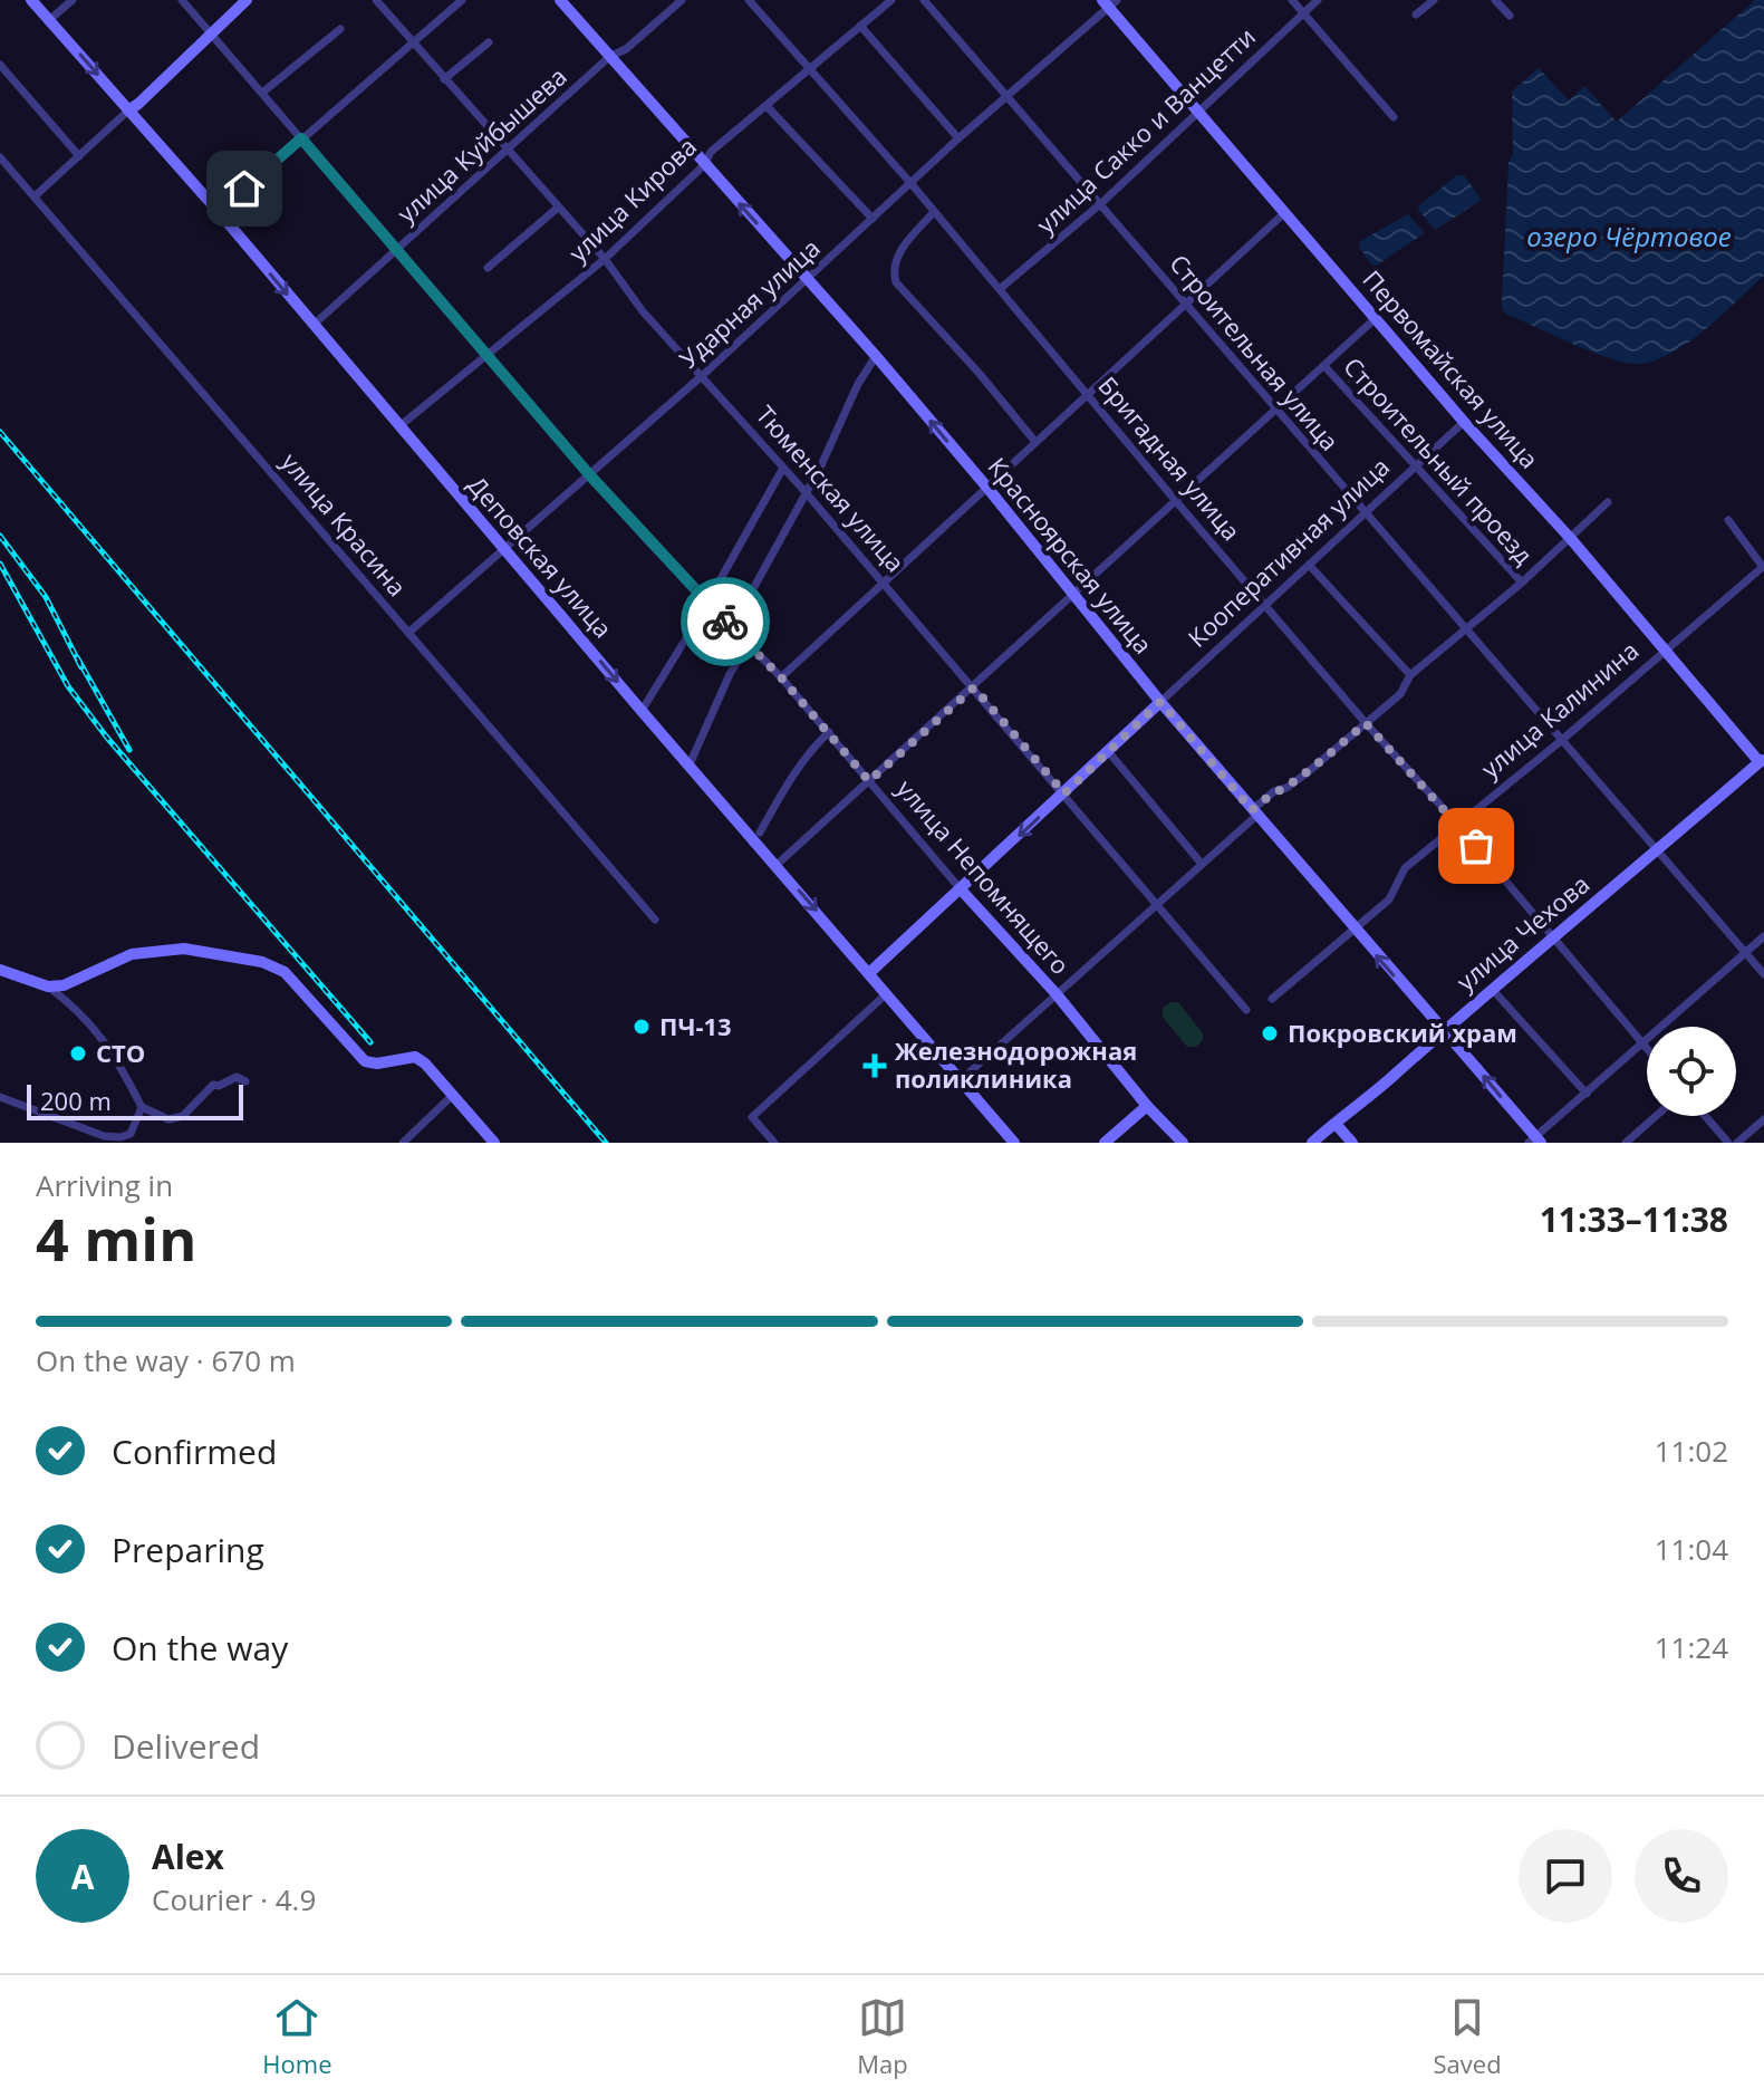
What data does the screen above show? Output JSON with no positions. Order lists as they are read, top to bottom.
{
  "streets": {
    "main road": [
      "Первомайская улица",
      "Кооперативная улица",
      "Красноярская улица",
      "Деповская улица",
      "улица Непомнящего",
      "улица Чехова"
    ],
    "street": [
      "улица Сакко и Ванцетти",
      "улица Куйбышева",
      "улица Кирова",
      "Ударная улица",
      "Строительная улица",
      "Бригадная улица",
      "Строительный проезд",
      "Тюменская улица",
      "улица Красина",
      "улица Калинина"
    ]
  },
  "crossings": [
    ["улица Сакко и Ванцетти", "Строительная улица"],
    ["улица Сакко и Ванцетти", "Первомайская улица"],
    ["улица Сакко и Ванцетти", "Бригадная улица"],
    ["улица Куйбышева", "Тюменская улица"],
    ["улица Куйбышева", "Красноярская улица"],
    ["улица Куйбышева", "Деповская улица"],
    ["улица Куйбышева", "улица Непомнящего"],
    ["улица Кирова", "Бригадная улица"],
    ["улица Кирова", "Тюменская улица"],
    ["улица Кирова", "Красноярская улица"],
    ["улица Кирова", "Деповская улица"],
    ["улица Кирова", "улица Непомнящего"],
    ["Ударная улица", "Строительная улица"],
    ["Ударная улица", "Первомайская улица"],
    ["Ударная улица", "Бригадная улица"],
    ["Ударная улица", "Тюменская улица"],
    ["Ударная улица", "улица Красина"],
    ["Ударная улица", "Красноярская улица"],
    ["Ударная улица", "Деповская улица"],
    ["Ударная улица", "улица Непомнящего"],
    ["Строительная улица", "Кооперативная улица"],
    ["Строительная улица", "улица Калинина"],
    ["Строительная улица", "улица Чехова"],
    ["Первомайская улица", "Кооперативная улица"],
    ["Первомайская улица", "улица Калинина"],
    ["Первомайская улица", "улица Чехова"],
    ["Бригадная улица", "Кооперативная улица"],
    ["Бригадная улица", "улица Калинина"],
    ["Бригадная улица", "улица Чехова"],
    ["Строительный проезд", "Кооперативная улица"],
    ["Тюменская улица", "Кооперативная улица"],
    ["Кооперативная улица", "Красноярская улица"],
    ["Кооперативная улица", "Деповская улица"],
    ["Кооперативная улица", "улица Непомнящего"],
    ["Красноярская улица", "улица Калинина"],
    ["Красноярская улица", "улица Чехова"]
  ],
  "one_way": ["Красноярская улица", "Деповская улица"],
  "water": ["озеро Чёртовое"],
  "places": {
    "other": ["ПЧ-13", "Покровский храм", "СТО"],
    "health": ["Железнодорожная поликлиника"]
  },
  "scale_bar": "200 m",
  "page": {
    "scale": "200 m",
    "heading": ["4 min", "Arriving in", "11:33–11:38"],
    "panel": ["Alex", "Courier · 4.9"],
    "bar": "On the way · 670 m",
    "list": [
      ["Confirmed", "11:02"],
      ["Preparing", "11:04"],
      ["On the way", "11:24"],
      "Delivered"
    ],
    "round": "A",
    "tabs": ["Home", "Map", "Saved"]
  }
}
